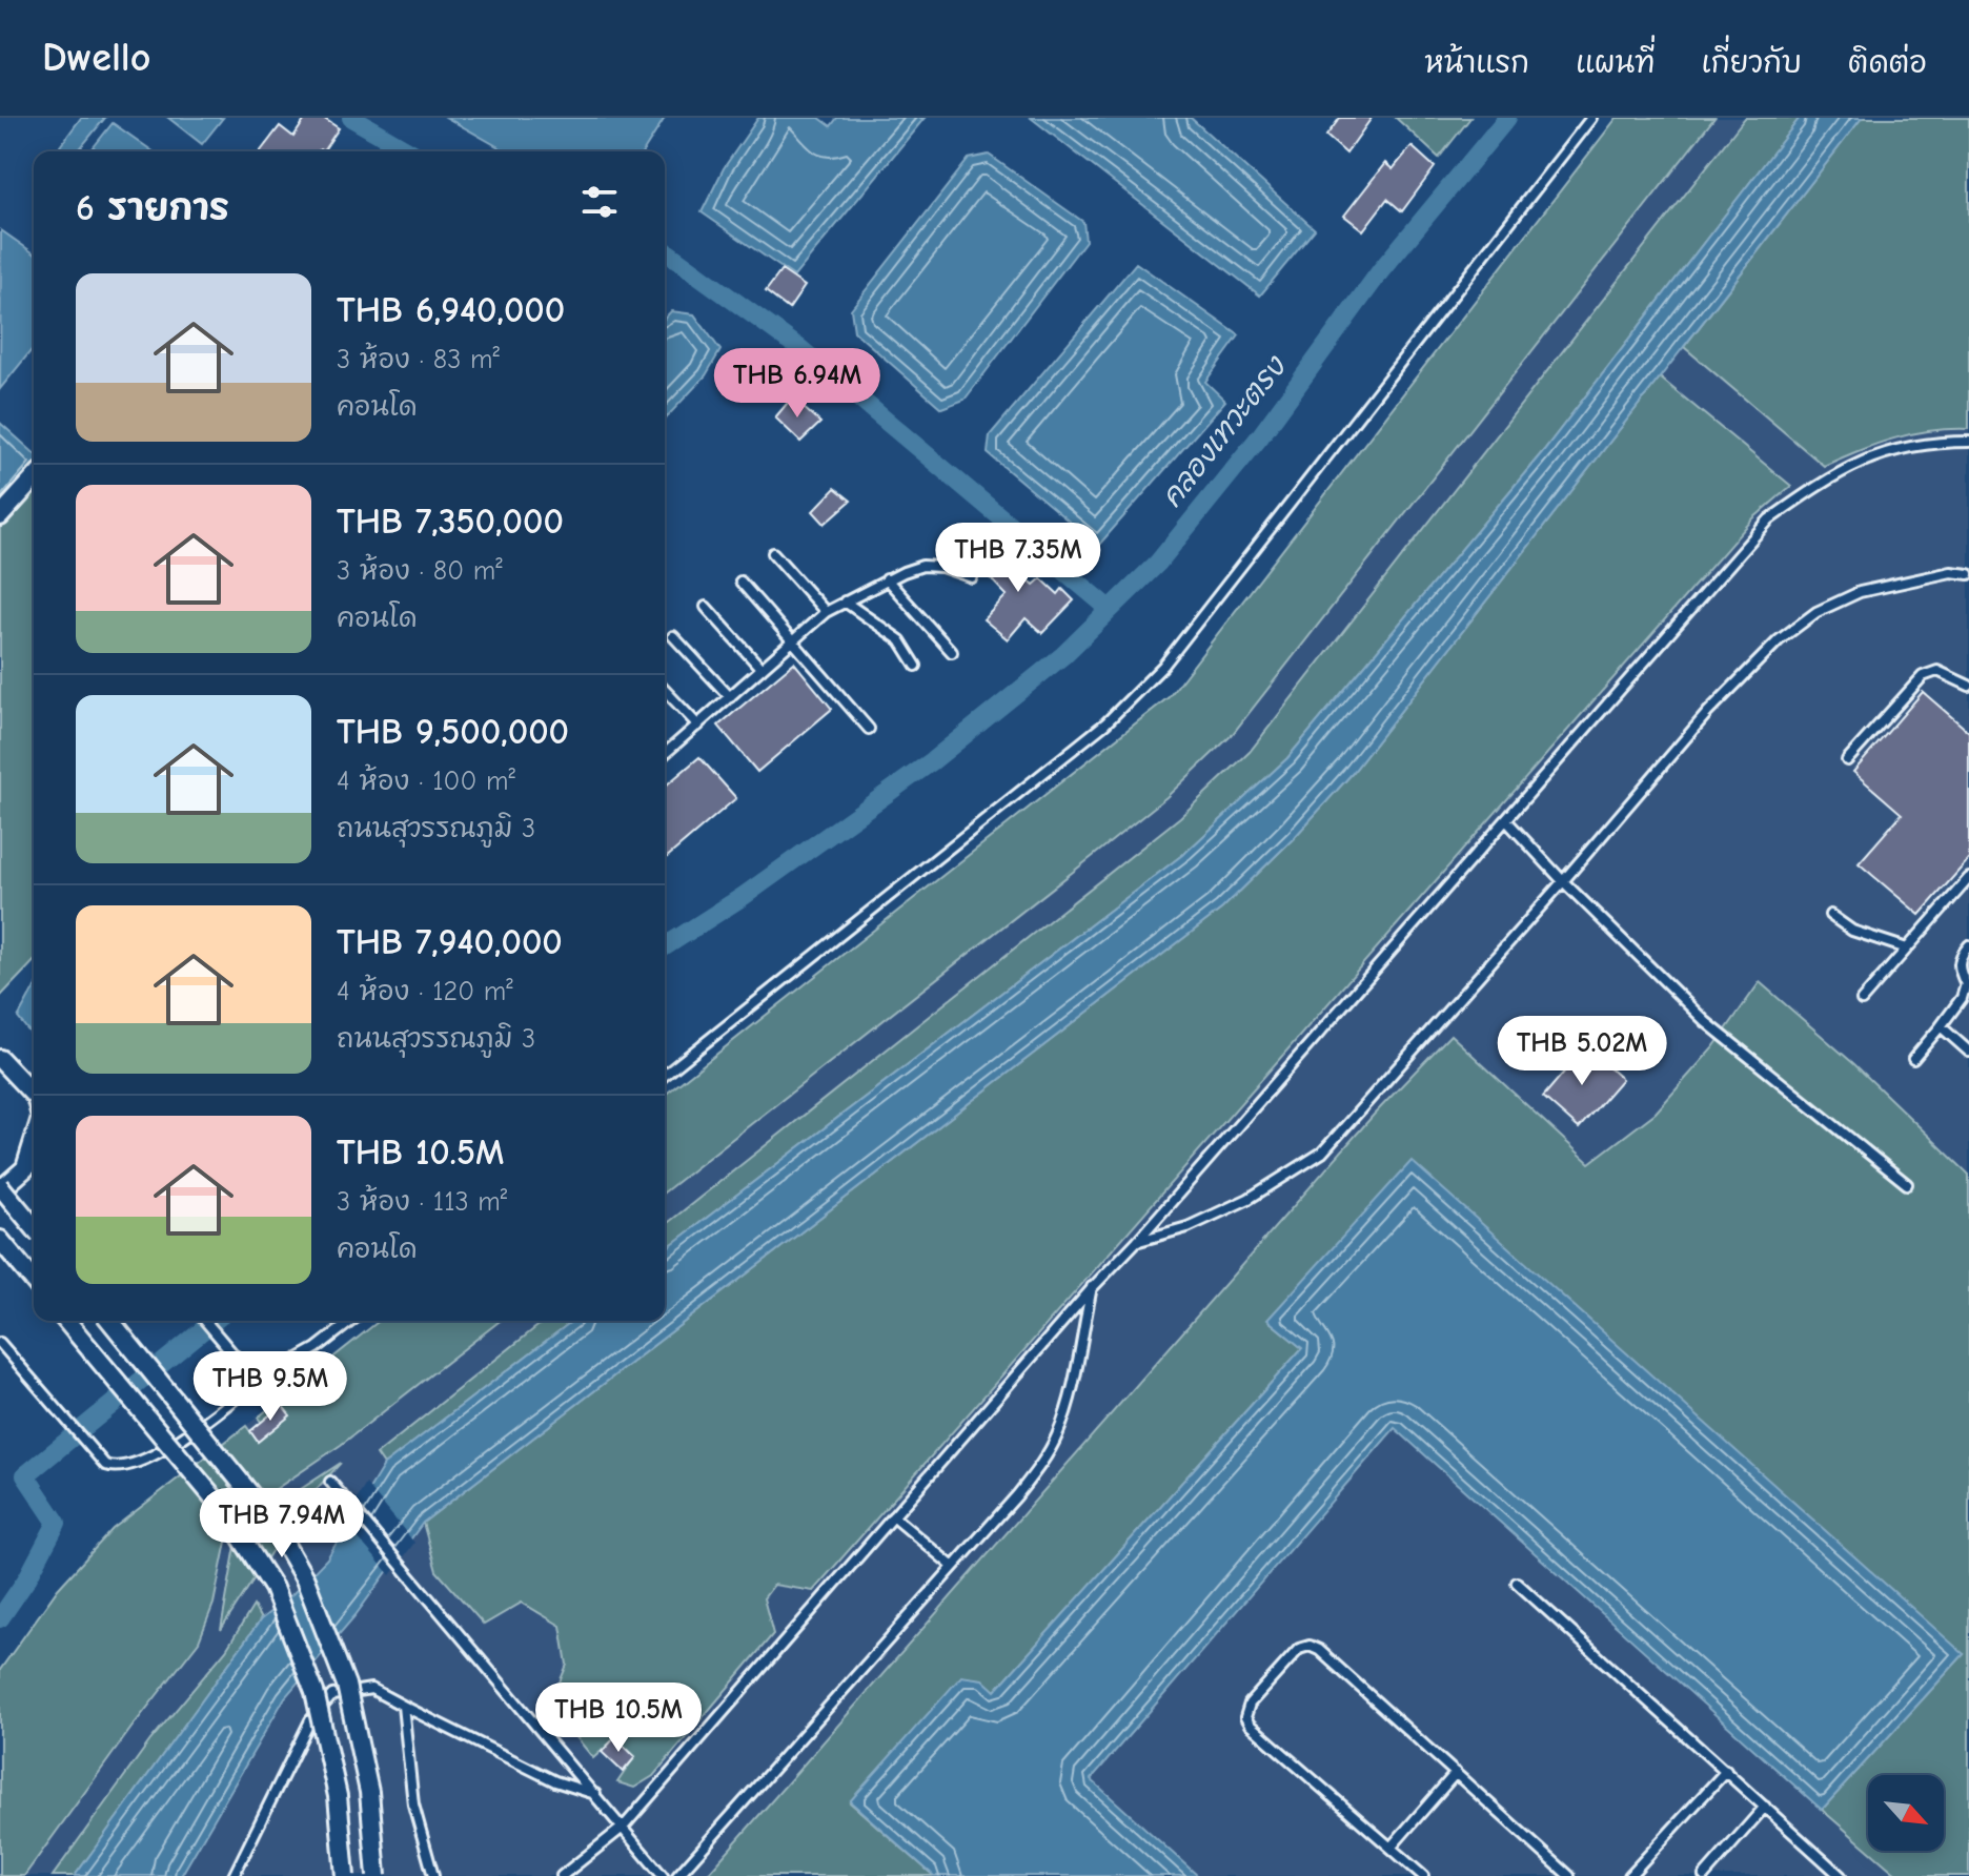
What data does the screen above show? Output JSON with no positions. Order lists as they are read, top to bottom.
{
  "water": ["คลองเทวะตรง"],
  "north": "bottom right",
  "page": {
    "header": "Dwello",
    "nav": [
      "หน้าแรก",
      "แผนที่",
      "เกี่ยวกับ",
      "ติดต่อ"
    ],
    "heading": "6 รายการ",
    "list": [
      {
        "name": "THB 6,940,000",
        "note": "3 ห้อง · 83 m² · คอนโด"
      },
      {
        "name": "THB 7,350,000",
        "note": "3 ห้อง · 80 m² · คอนโด"
      },
      {
        "name": "THB 9,500,000",
        "note": "4 ห้อง · 100 m² · ถนนสุวรรณภูมิ 3"
      },
      {
        "name": "THB 7,940,000",
        "note": "4 ห้อง · 120 m² · ถนนสุวรรณภูมิ 3"
      },
      {
        "name": "THB 10.5M",
        "note": "3 ห้อง · 113 m² · คอนโด"
      }
    ],
    "price": [
      "THB 6.94M",
      "THB 7.35M",
      "THB 5.02M",
      "THB 9.5M",
      "THB 7.94M",
      "THB 10.5M"
    ]
  }
}
